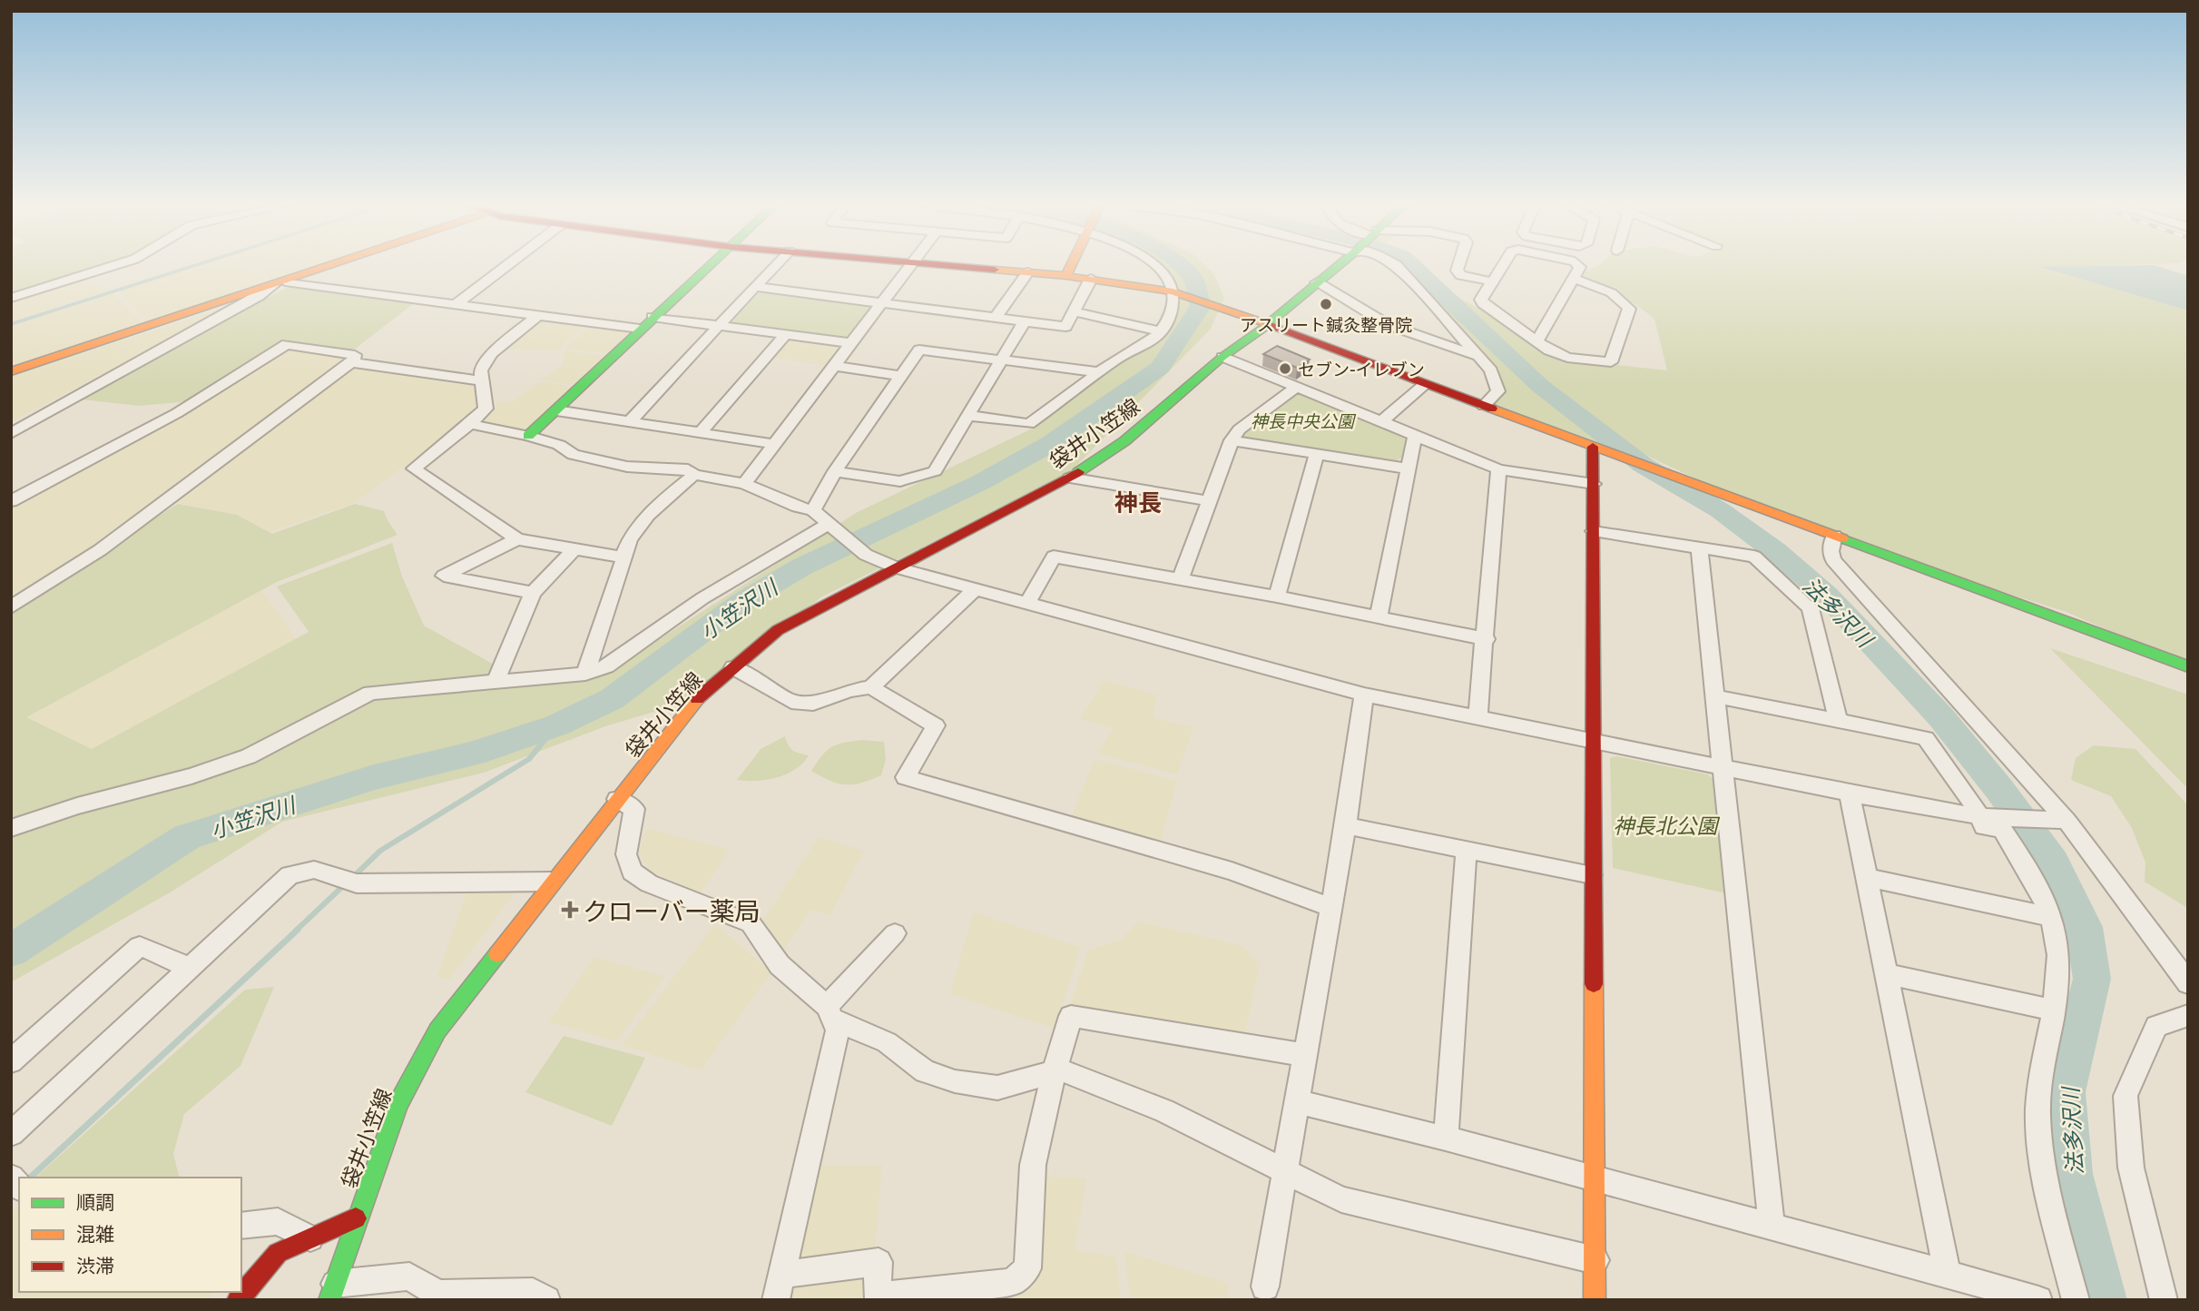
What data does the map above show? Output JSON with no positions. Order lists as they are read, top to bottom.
{
  "streets": {
    "street": ["袋井小笠線"]
  },
  "districts": ["神長"],
  "water": ["小笠沢川", "法多沢川"],
  "parks": ["神長中央公園", "神長北公園"],
  "places": {
    "other": ["アスリート鍼灸整骨院", "セブン-イレブン"],
    "health": ["クローバー薬局"]
  },
  "legend": ["順調", "混雑", "渋滞"]
}
